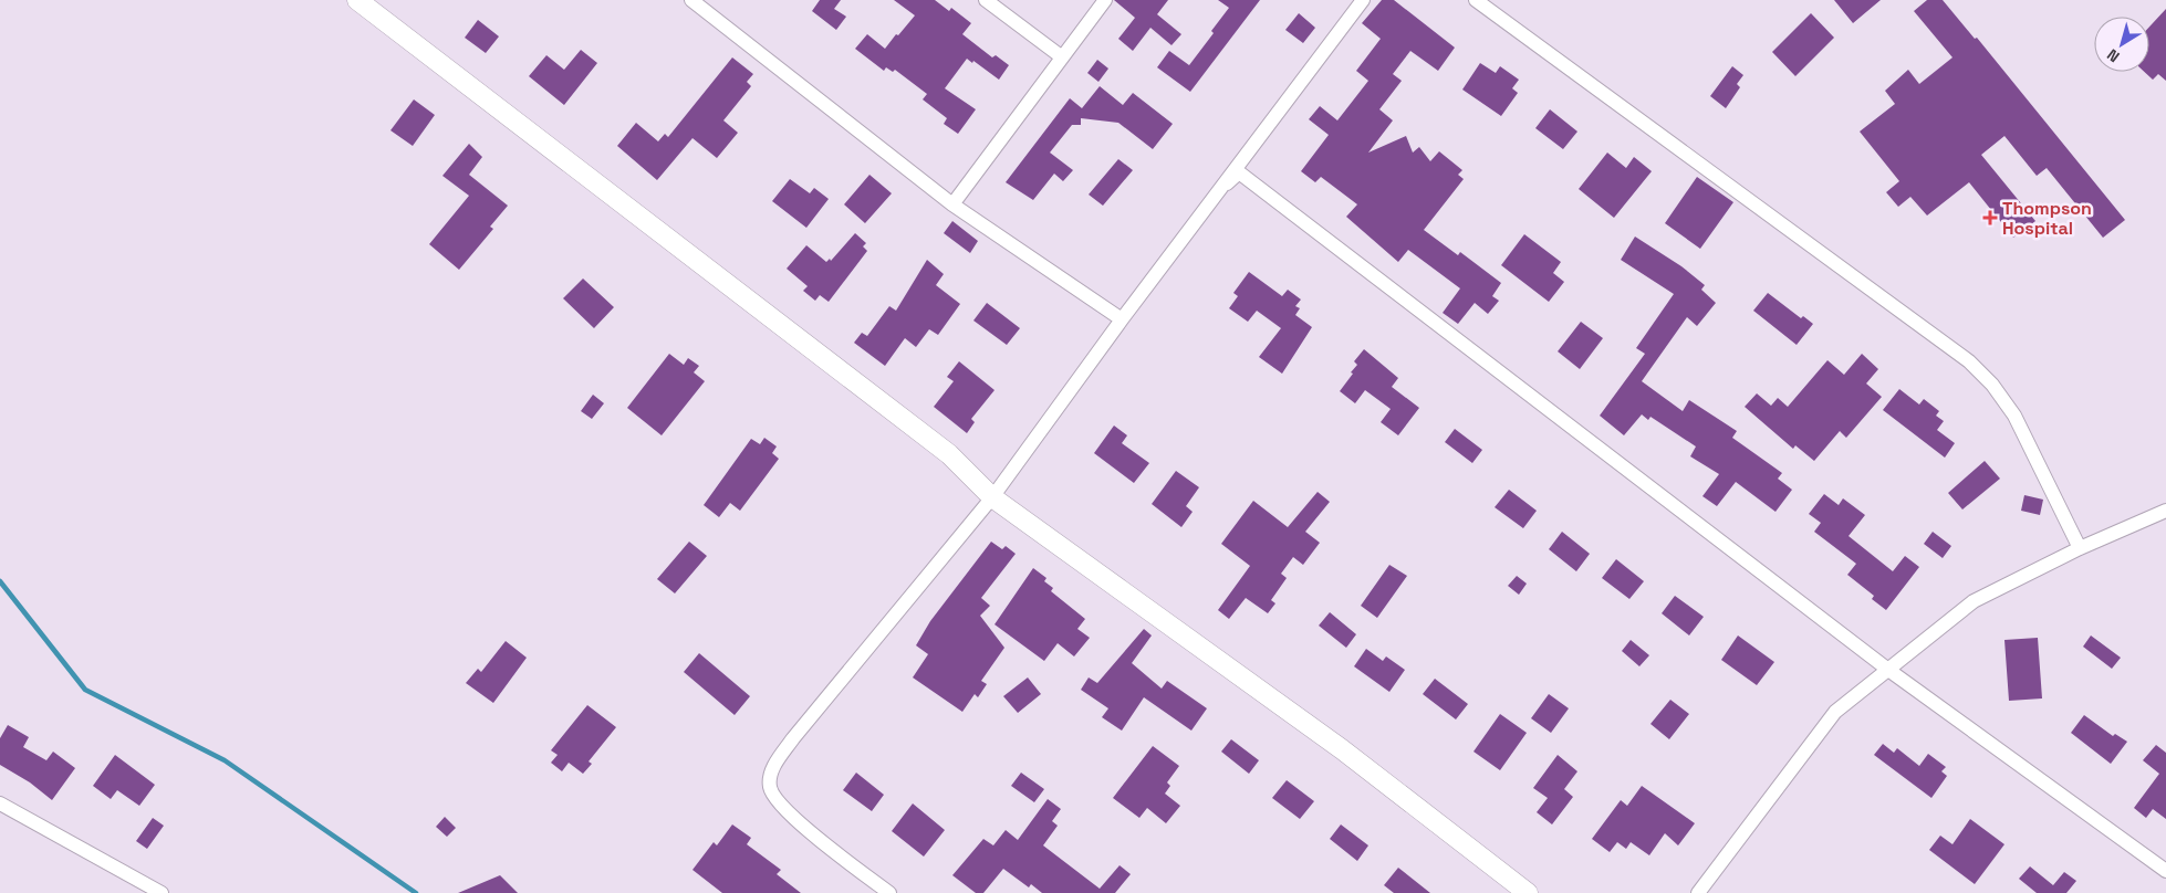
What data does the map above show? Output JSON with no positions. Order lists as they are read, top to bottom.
{
  "places": {
    "health": ["Thompson Hospital"]
  },
  "north": "bottom left"
}
